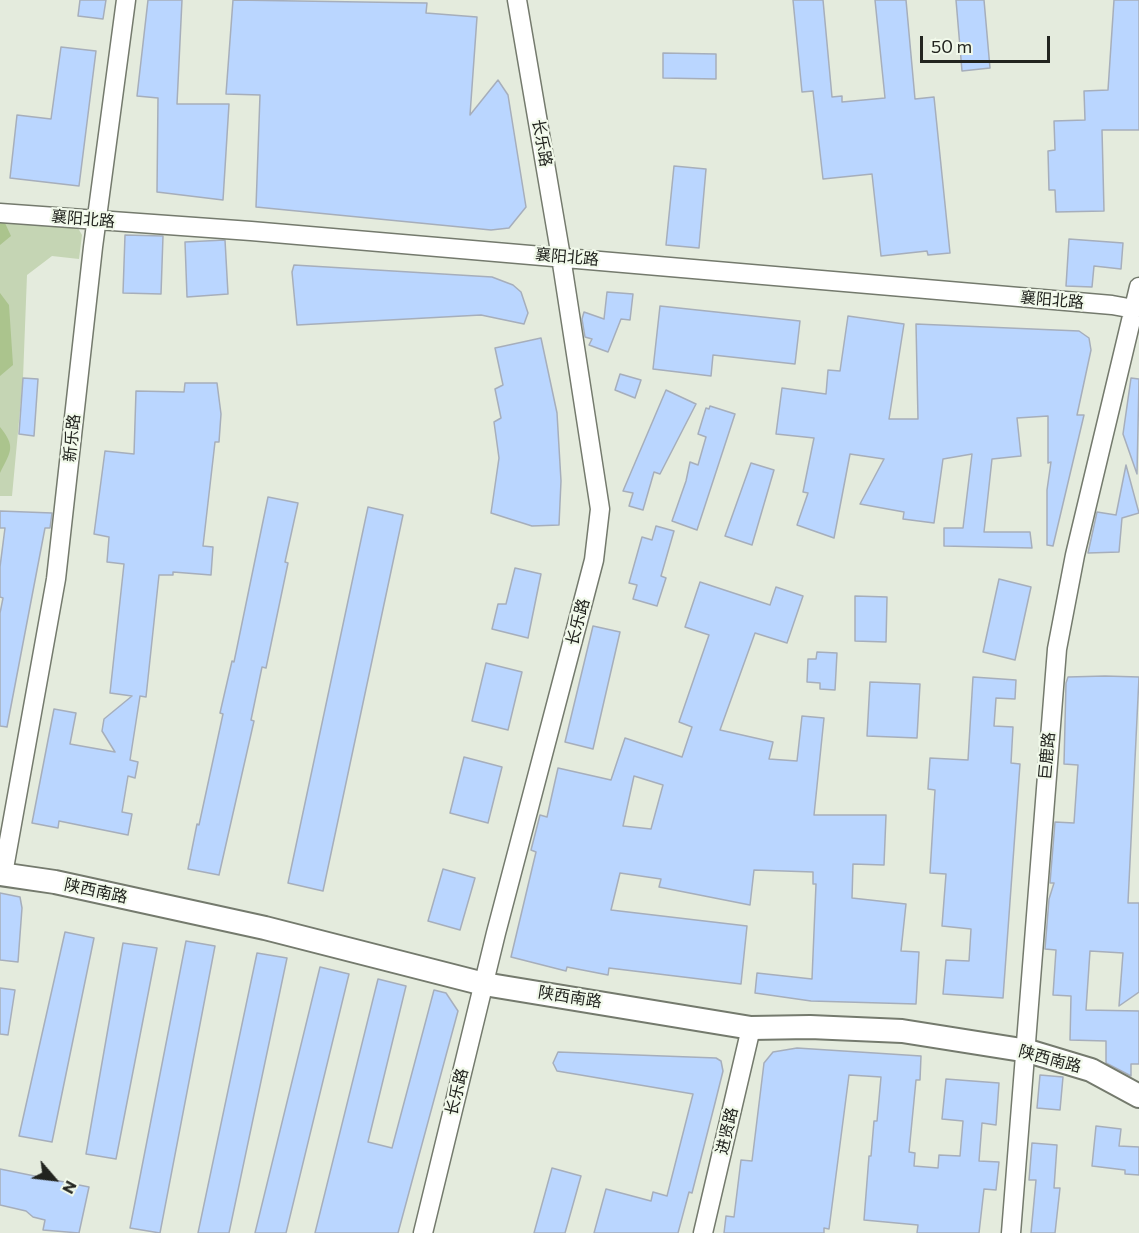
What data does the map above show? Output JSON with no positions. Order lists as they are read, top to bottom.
{
  "streets": {
    "main road": ["陕西南路"],
    "street": [
      "长乐路",
      "襄阳北路",
      "新乐路",
      "巨鹿路",
      "进贤路"
    ]
  },
  "crossings": [
    ["长乐路", "襄阳北路"],
    ["长乐路", "陕西南路"],
    ["襄阳北路", "新乐路"],
    ["襄阳北路", "巨鹿路"],
    ["新乐路", "陕西南路"],
    ["巨鹿路", "陕西南路"],
    ["陕西南路", "进贤路"]
  ],
  "scale_bar": "50 m",
  "north": "bottom right"
}
